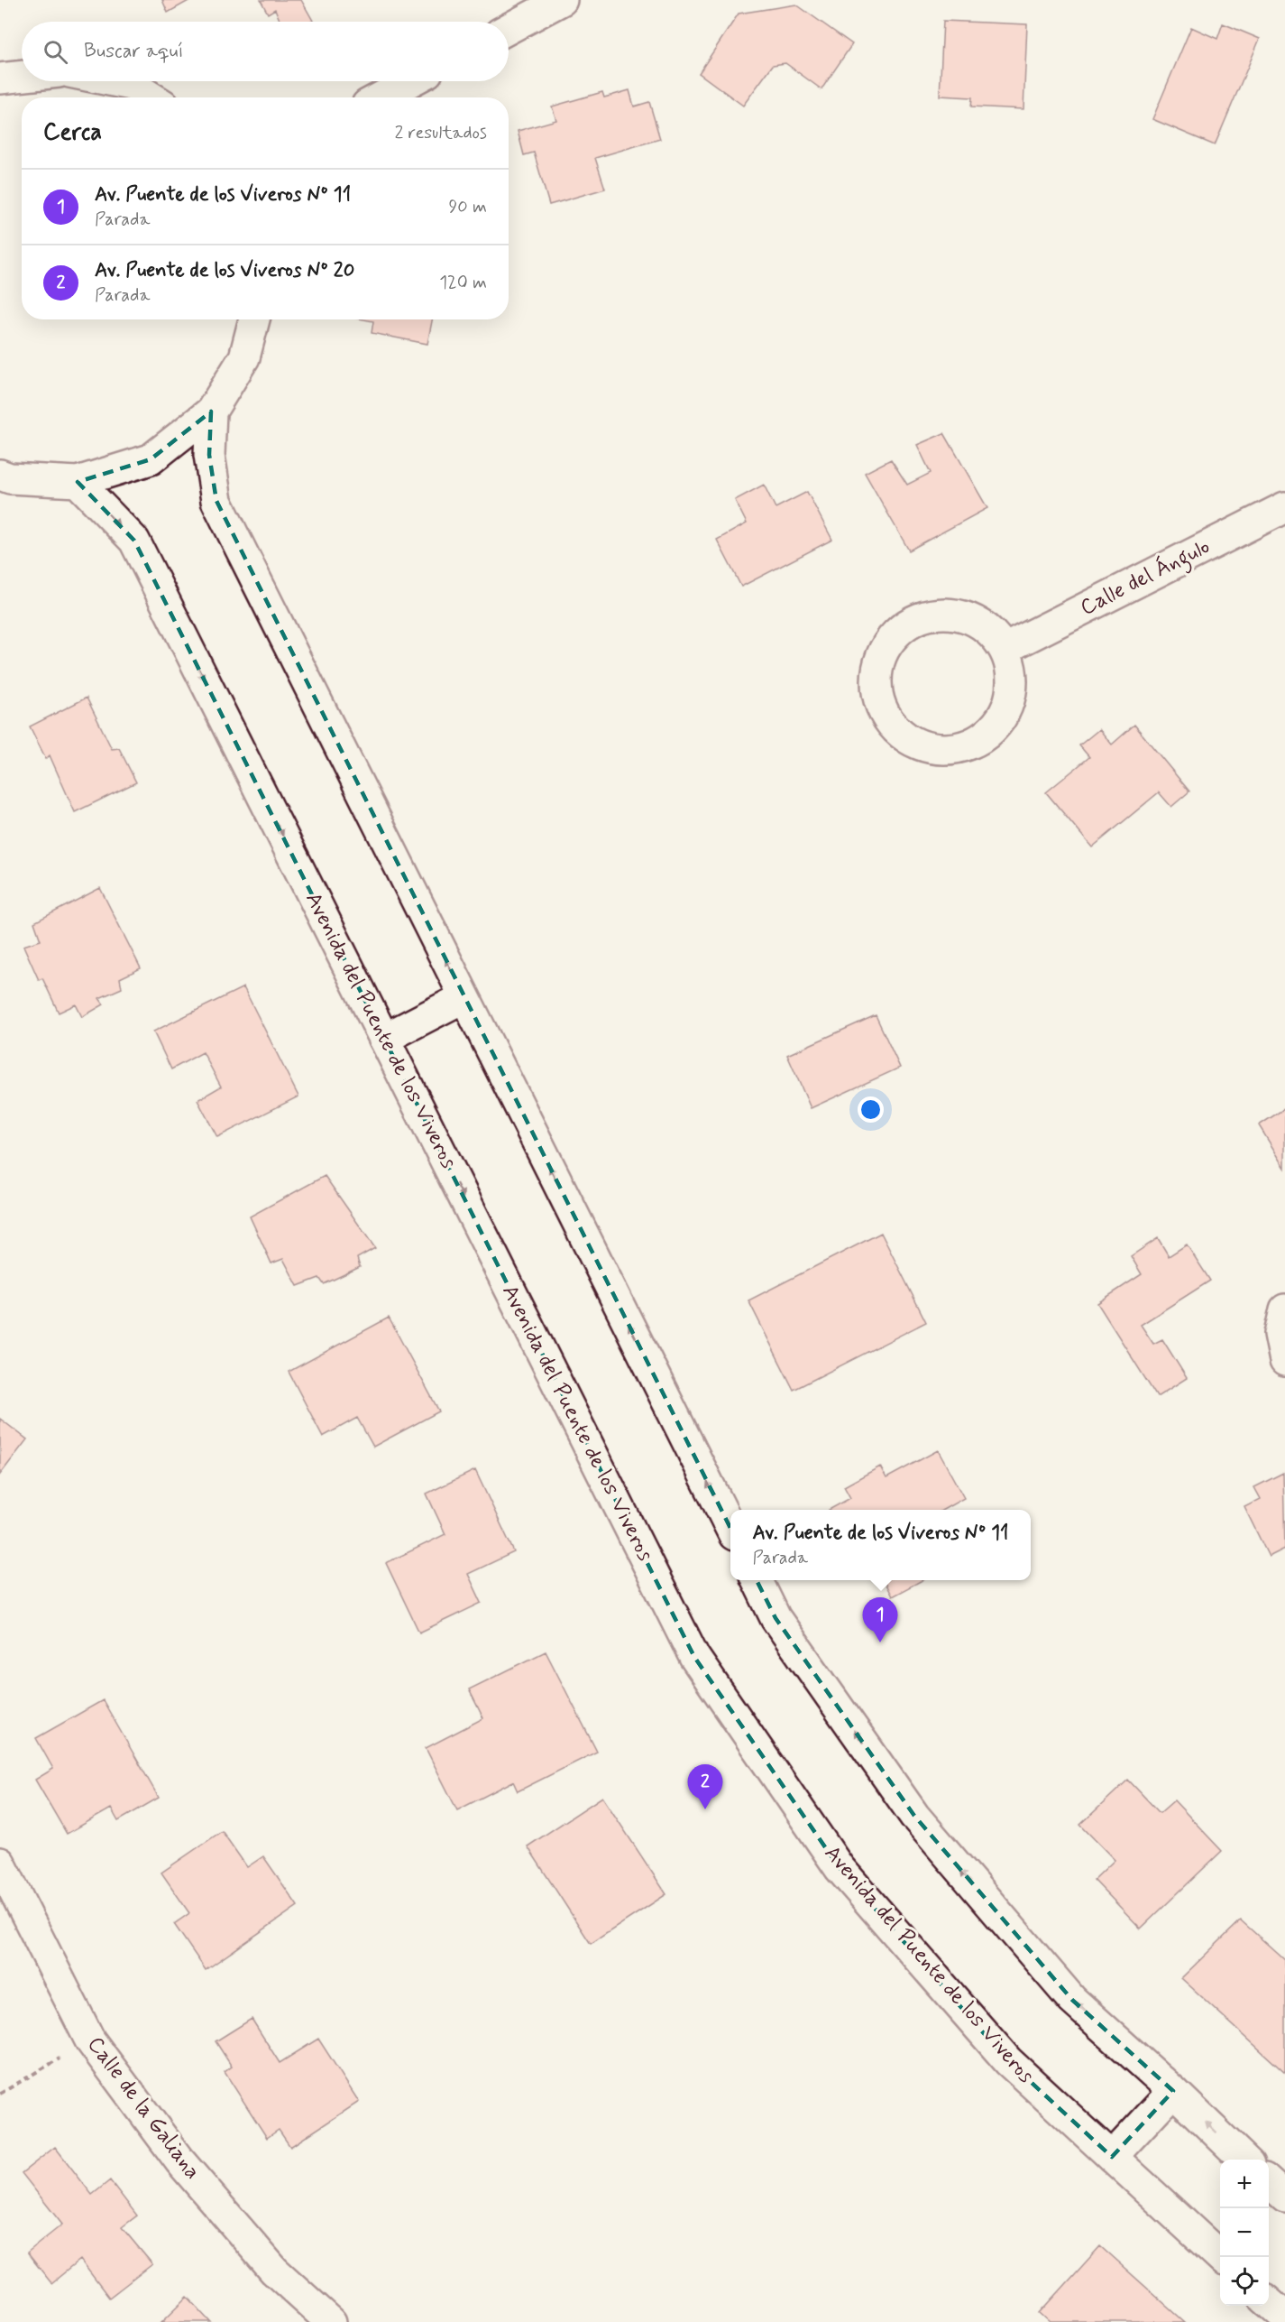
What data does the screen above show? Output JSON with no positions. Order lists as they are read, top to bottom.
{
  "streets": {
    "street": ["Calle del Ángulo", "Avenida del Puente de los Viveros", "Calle de la Galiana"]
  },
  "page": {
    "search": "Buscar aquí",
    "heading": ["Cerca", "2 resultados"],
    "list": [
      {
        "mark": "1",
        "name": "Av. Puente de los Viveros Nº 11",
        "note": "Parada",
        "value": "90 m"
      },
      {
        "mark": "2",
        "name": "Av. Puente de los Viveros Nº 20",
        "note": "Parada",
        "value": "120 m"
      }
    ],
    "popup": ["Av. Puente de los Viveros Nº 11", "Parada"],
    "pins": ["1", "2"],
    "map_buttons": ["+", "−"]
  }
}
